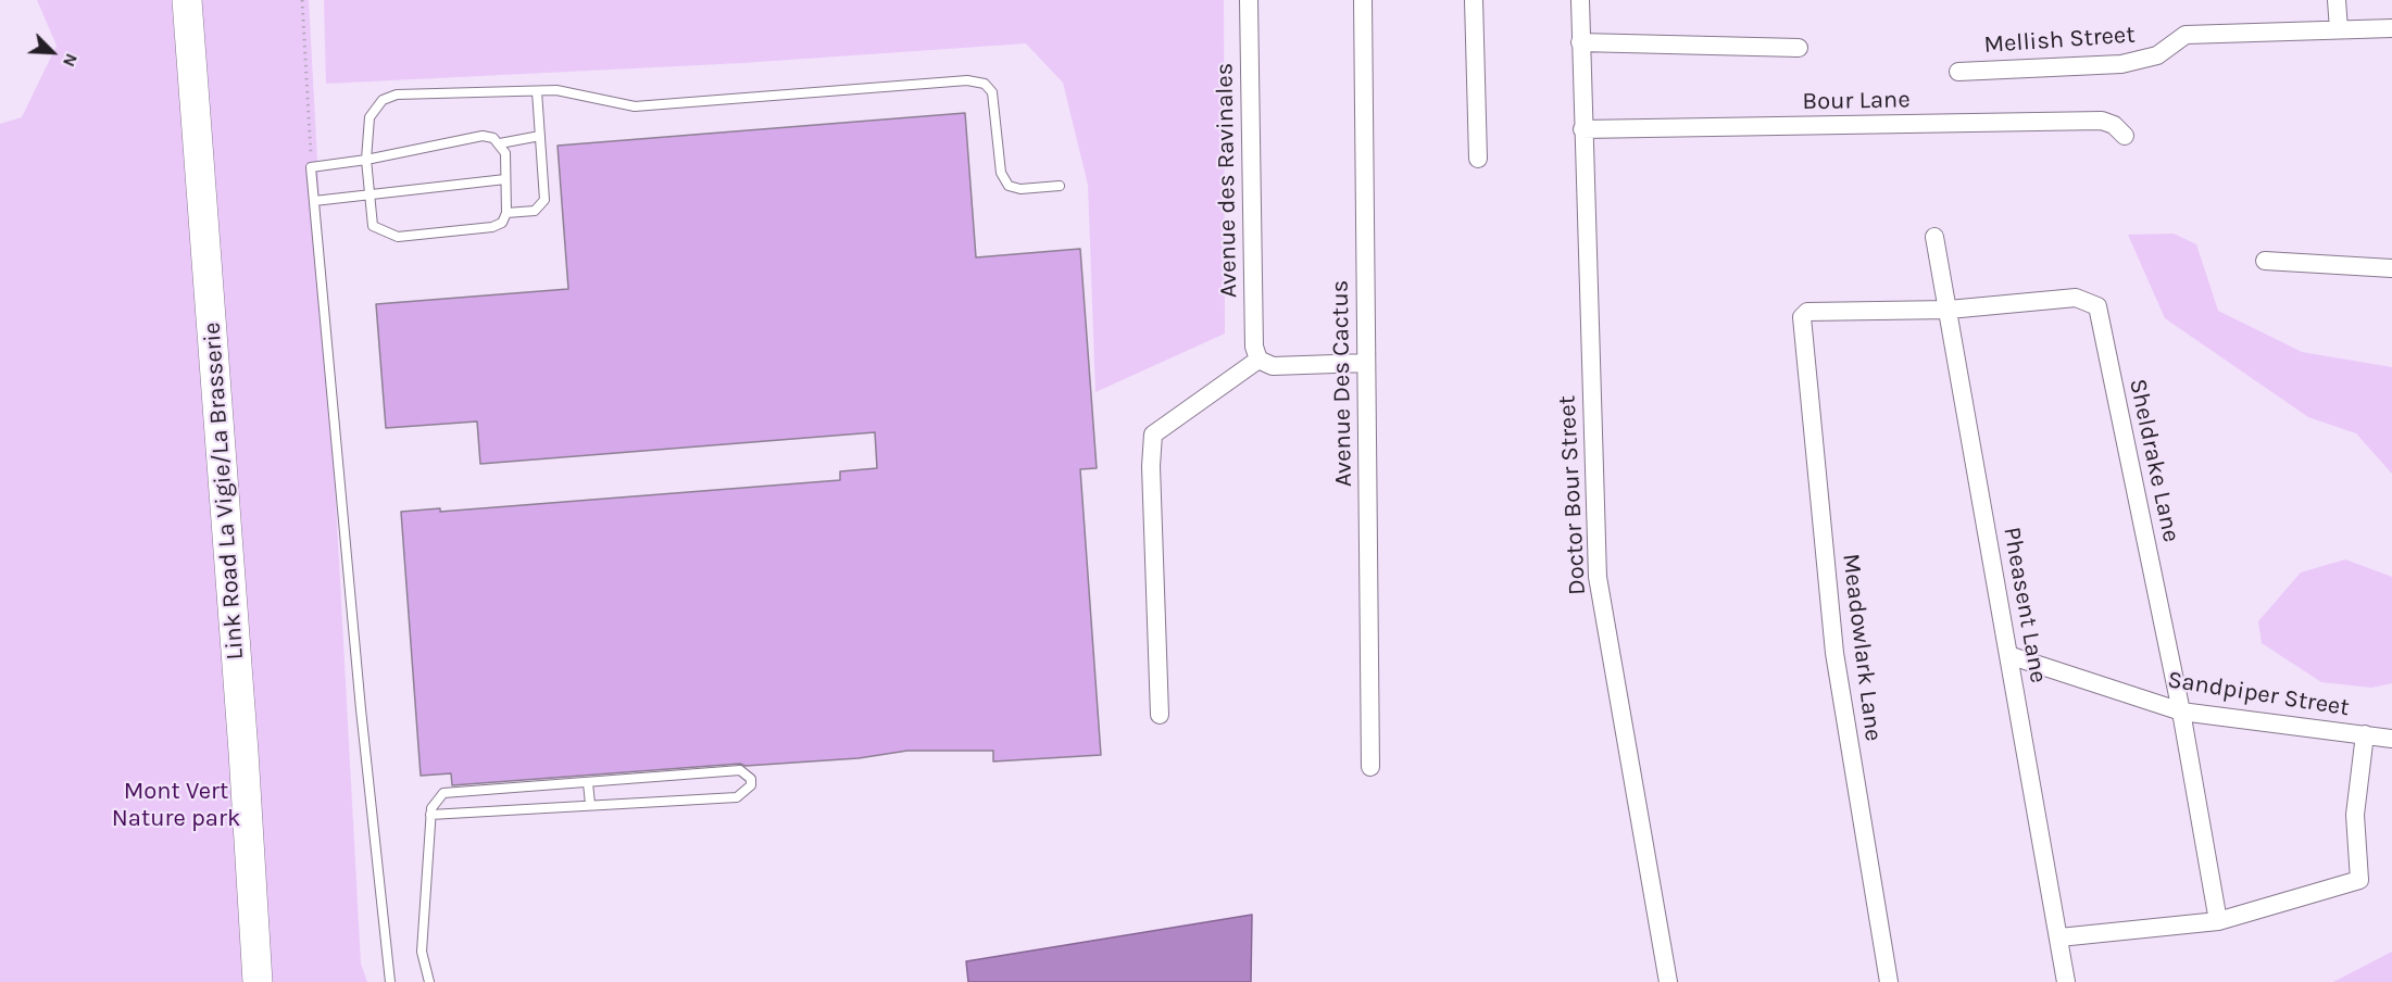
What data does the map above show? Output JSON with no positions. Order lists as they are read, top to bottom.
{
  "streets": {
    "main road": ["Link Road La Vigie/La Brasserie"],
    "street": [
      "Mellish Street",
      "Bour Lane",
      "Avenue des Ravinales",
      "Avenue Des Cactus",
      "Sheldrake Lane",
      "Doctor Bour Street",
      "Pheasent Lane",
      "Meadowlark Lane",
      "Sandpiper Street"
    ]
  },
  "crossings": [
    ["Bour Lane", "Doctor Bour Street"],
    ["Sheldrake Lane", "Pheasent Lane"],
    ["Sheldrake Lane", "Meadowlark Lane"],
    ["Sheldrake Lane", "Sandpiper Street"],
    ["Pheasent Lane", "Sandpiper Street"]
  ],
  "parks": ["Mont Vert Nature park"],
  "north": "bottom right"
}
